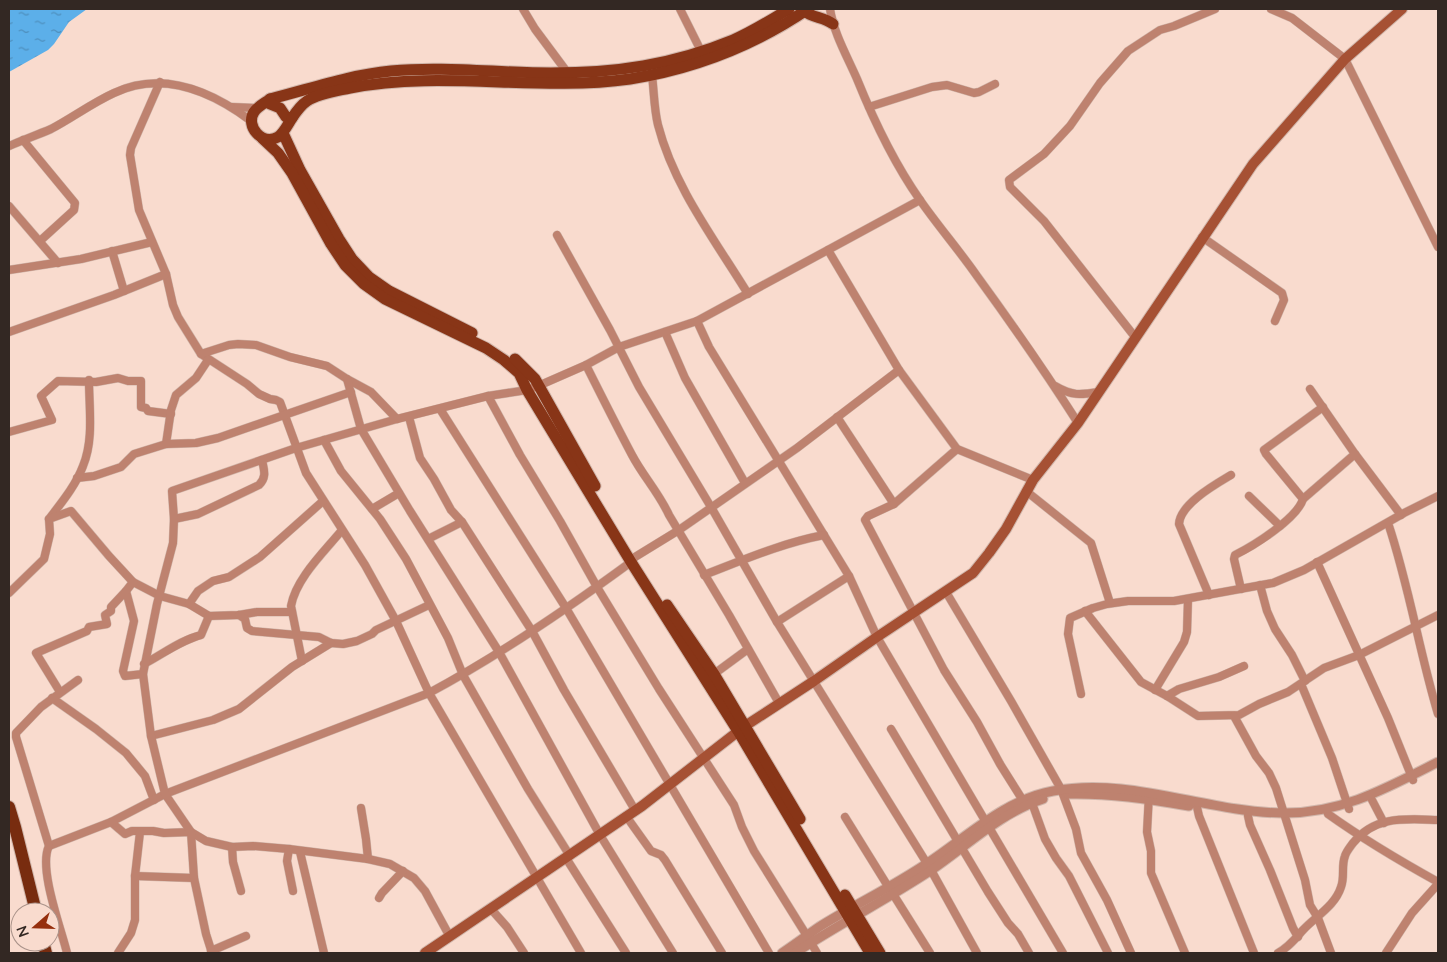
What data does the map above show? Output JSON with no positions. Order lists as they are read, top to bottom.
{
  "north": "left"
}
